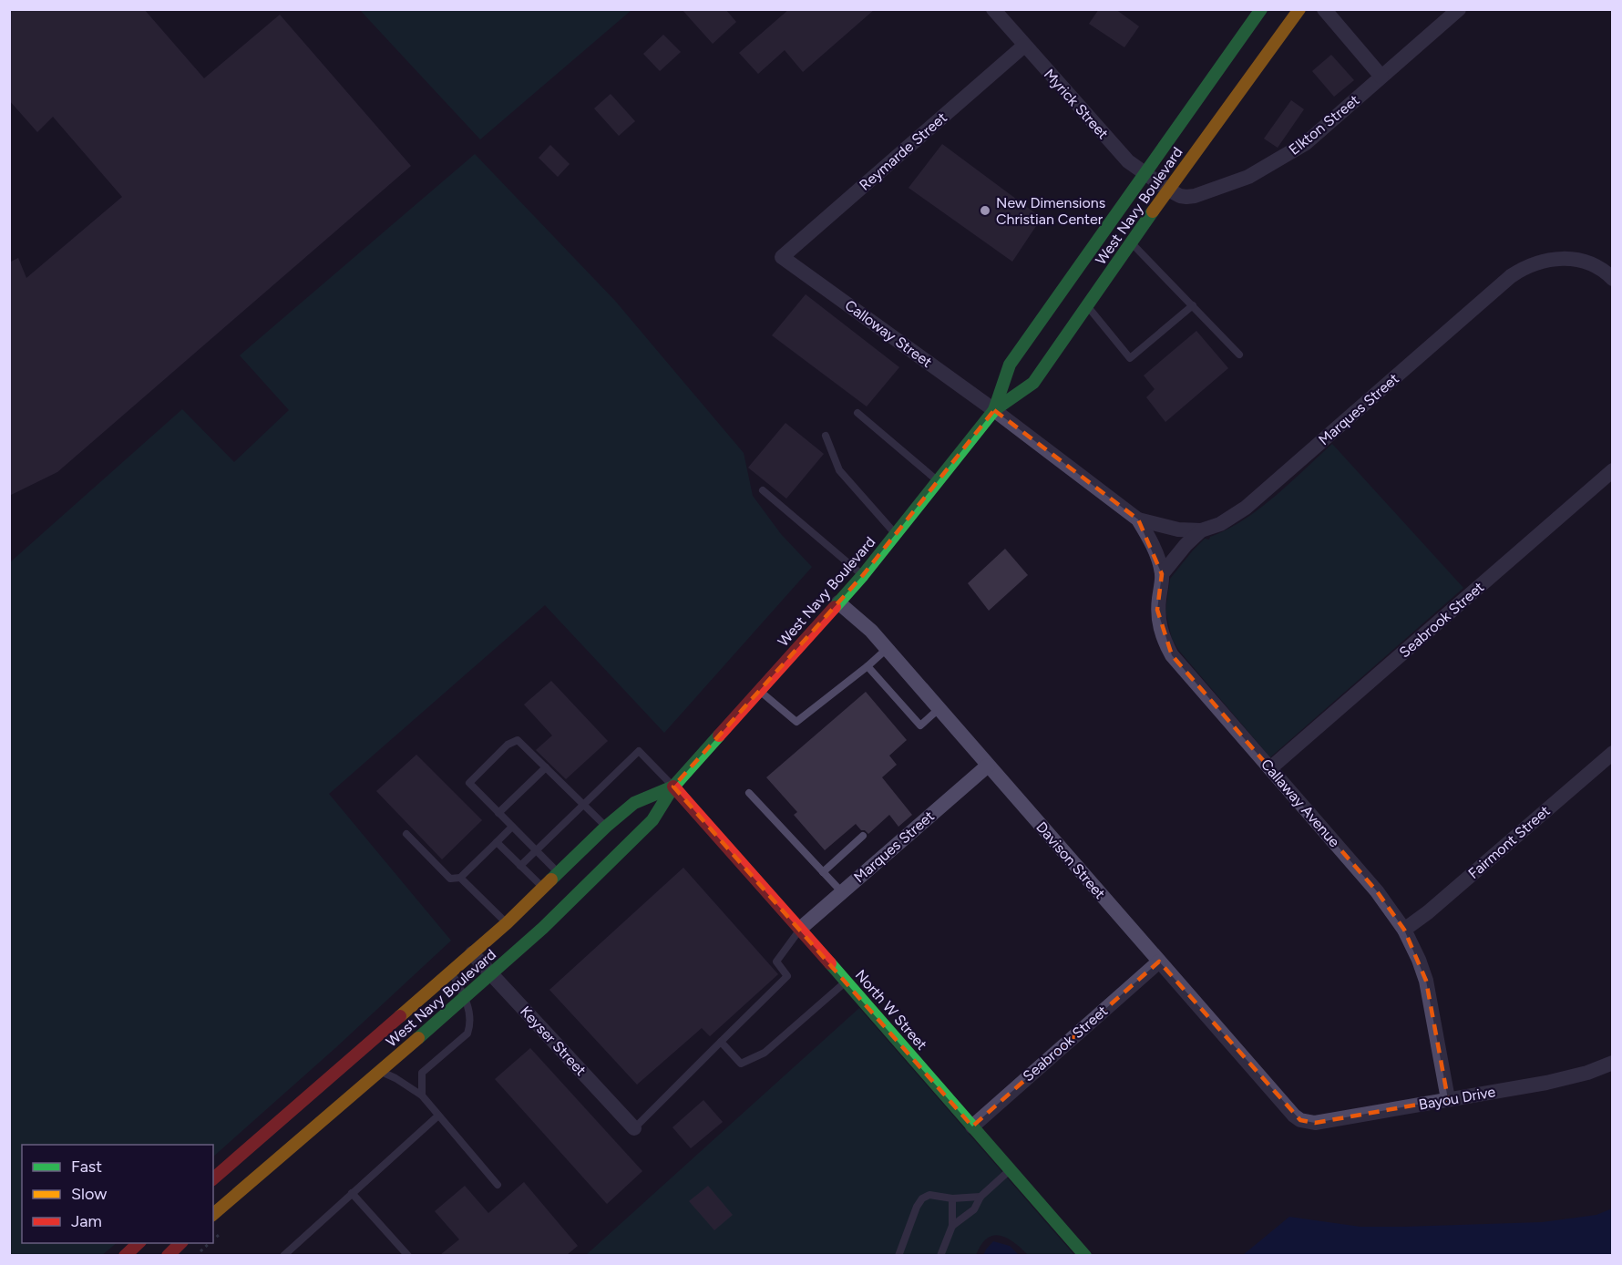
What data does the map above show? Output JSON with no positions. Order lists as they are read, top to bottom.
{
  "streets": {
    "main road": ["West Navy Boulevard", "North W Street"],
    "street": [
      "Myrick Street",
      "Elkton Street",
      "Reymarde Street",
      "Calloway Street",
      "Marques Street",
      "Seabrook Street",
      "Callaway Avenue",
      "Fairmont Street",
      "Davison Street",
      "Keyser Street",
      "Bayou Drive"
    ]
  },
  "crossings": [
    ["Myrick Street", "Elkton Street"],
    ["Myrick Street", "Reymarde Street"],
    ["Myrick Street", "West Navy Boulevard"],
    ["Elkton Street", "West Navy Boulevard"],
    ["Reymarde Street", "Calloway Street"],
    ["West Navy Boulevard", "Calloway Street"],
    ["West Navy Boulevard", "Callaway Avenue"],
    ["West Navy Boulevard", "Davison Street"],
    ["West Navy Boulevard", "North W Street"],
    ["West Navy Boulevard", "Keyser Street"],
    ["Calloway Street", "Callaway Avenue"],
    ["Marques Street", "Callaway Avenue"],
    ["Marques Street", "Davison Street"],
    ["Marques Street", "North W Street"],
    ["Seabrook Street", "Callaway Avenue"],
    ["Seabrook Street", "Davison Street"],
    ["Seabrook Street", "North W Street"],
    ["Callaway Avenue", "Fairmont Street"],
    ["Callaway Avenue", "Bayou Drive"],
    ["Davison Street", "Bayou Drive"]
  ],
  "places": ["New Dimensions Christian Center"],
  "legend": ["Fast", "Slow", "Jam"]
}
